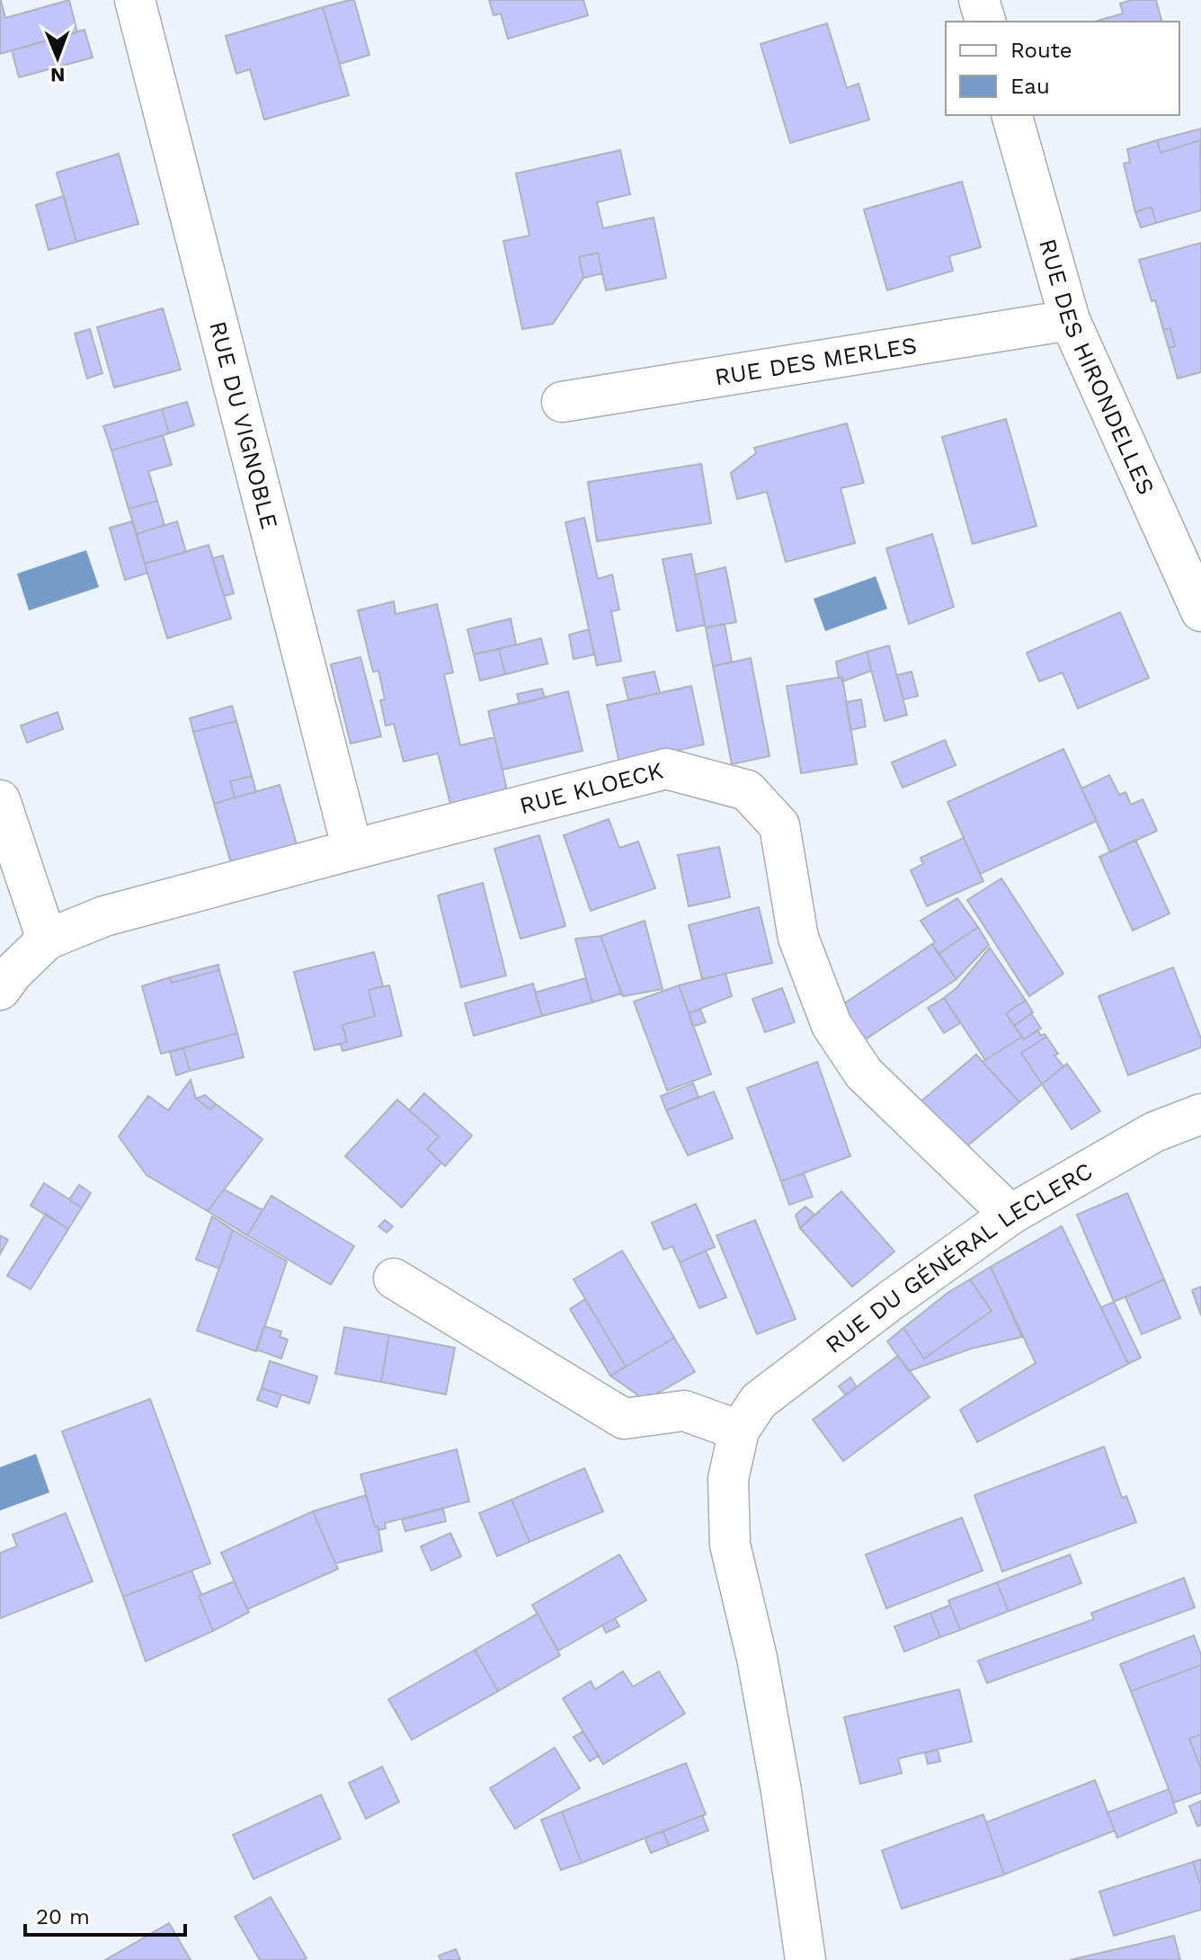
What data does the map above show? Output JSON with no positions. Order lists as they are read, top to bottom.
{
  "streets": {
    "street": [
      "RUE DES MERLES",
      "RUE DES HIRONDELLES",
      "RUE DU VIGNOBLE",
      "RUE KLOECK",
      "RUE DU GÉNÉRAL LECLERC"
    ]
  },
  "crossings": [
    ["RUE DES MERLES", "RUE DES HIRONDELLES"],
    ["RUE DU VIGNOBLE", "RUE KLOECK"],
    ["RUE KLOECK", "RUE DU GÉNÉRAL LECLERC"]
  ],
  "legend": ["Route", "Eau"],
  "scale_bar": "20 m",
  "north": "bottom"
}
